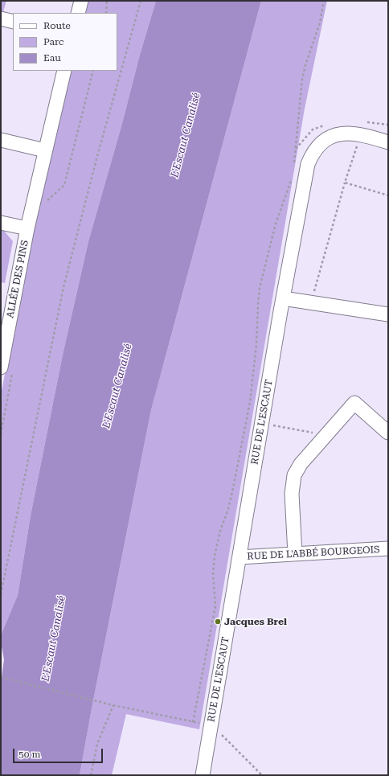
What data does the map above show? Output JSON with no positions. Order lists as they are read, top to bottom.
{
  "streets": {
    "street": ["ALLÉE DES PINS", "RUE DE L'ESCAUT", "RUE DE L'ABBÉ BOURGEOIS"]
  },
  "crossings": [
    ["RUE DE L'ESCAUT", "RUE DE L'ABBÉ BOURGEOIS"]
  ],
  "water": ["L'Escaut Canalisé"],
  "places": ["Jacques Brel"],
  "legend": ["Route", "Parc", "Eau"],
  "scale_bar": "50 m"
}
